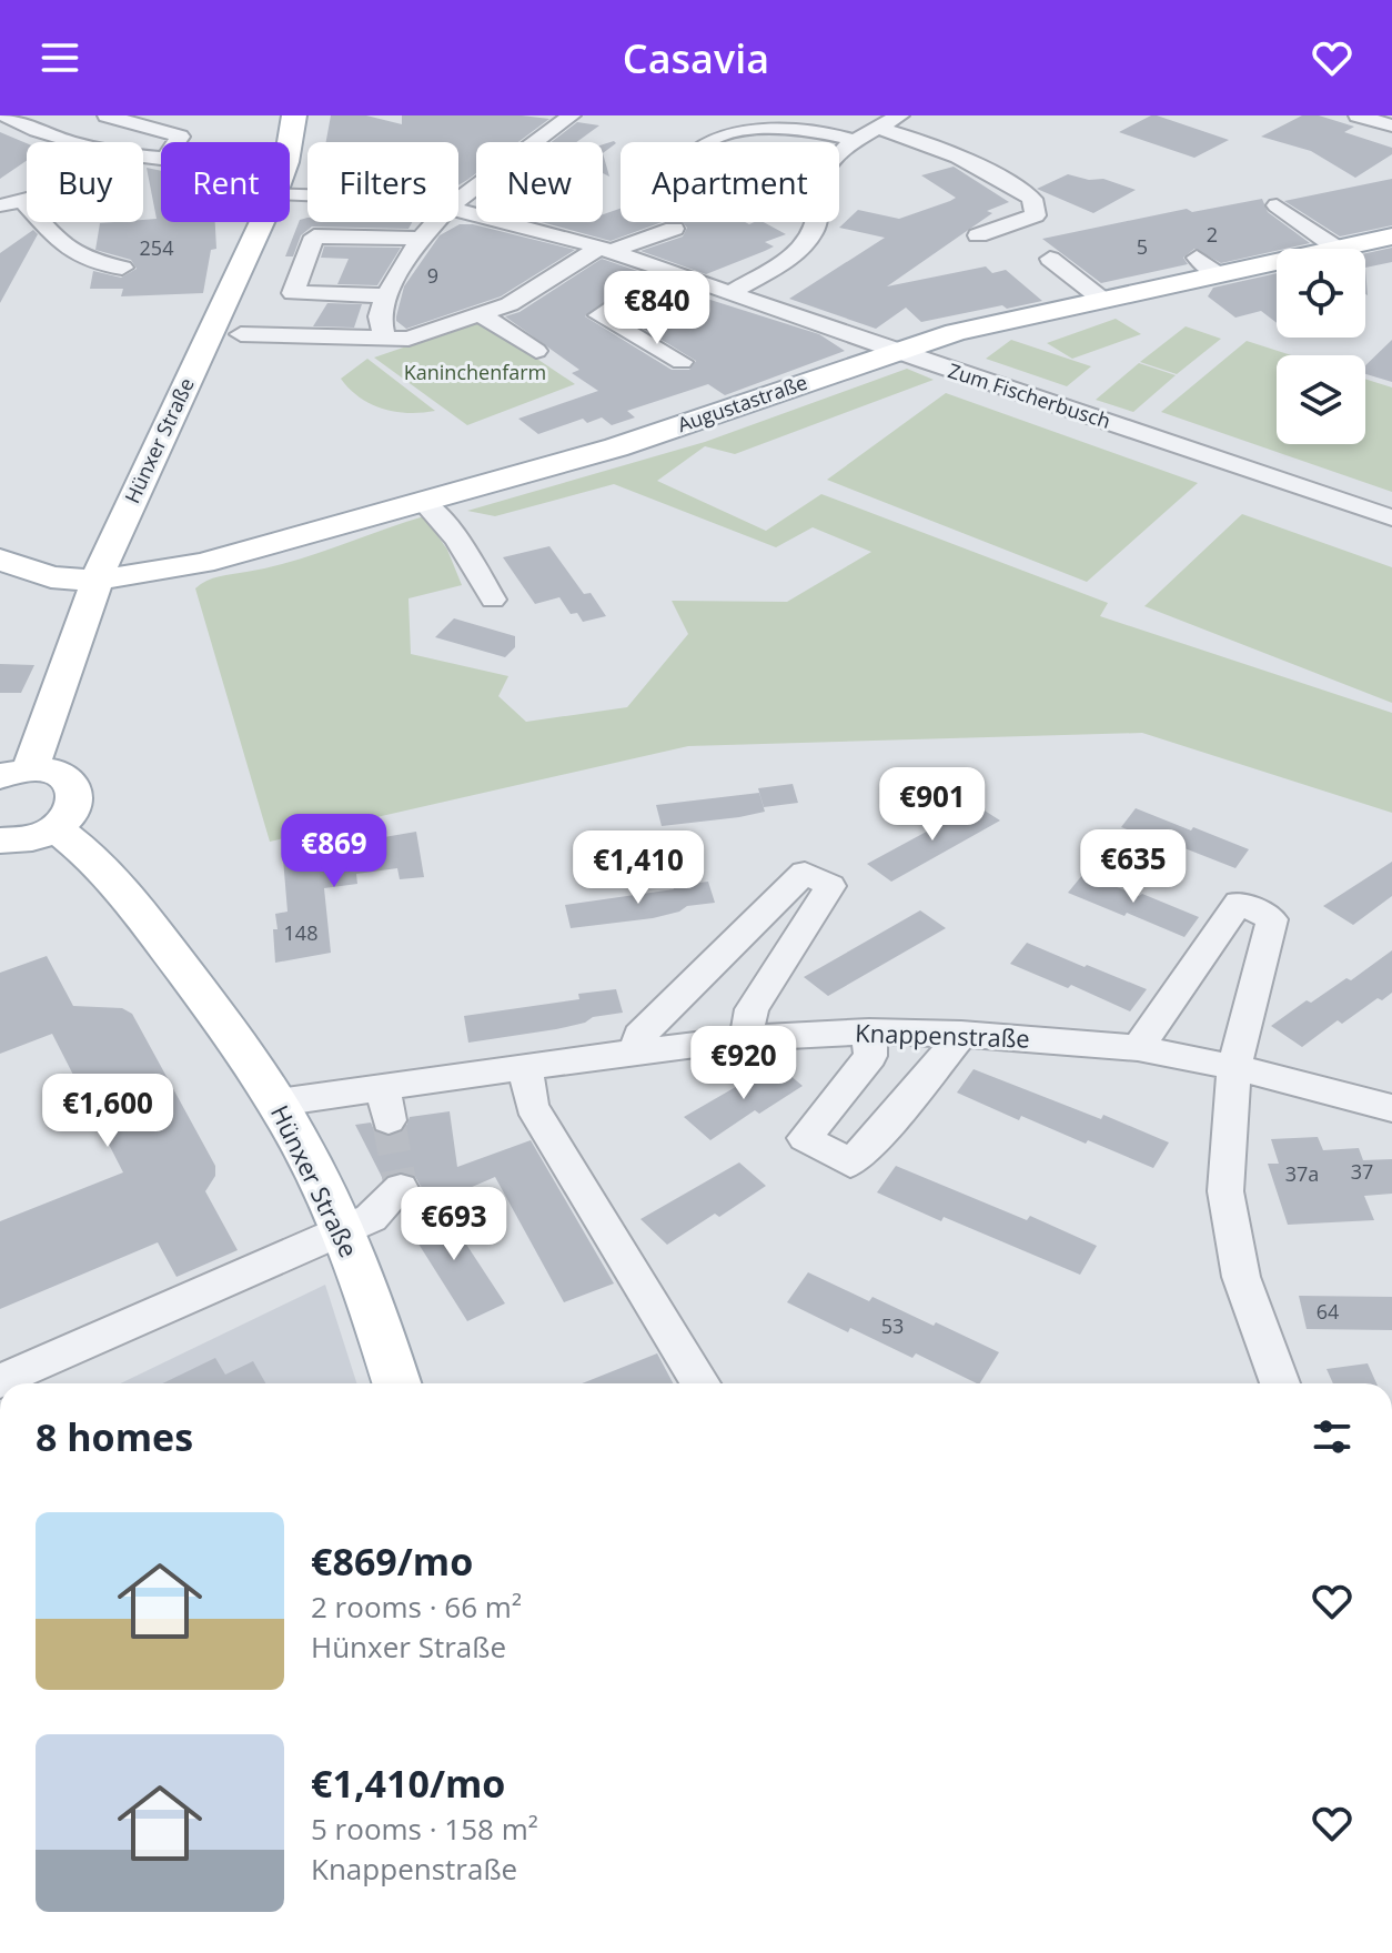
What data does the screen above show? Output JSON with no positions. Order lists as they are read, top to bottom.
{
  "streets": {
    "main road": ["Augustastraße", "Hünxer Straße"],
    "street": ["Zum Fischerbusch", "Knappenstraße"]
  },
  "crossings": [
    ["Zum Fischerbusch", "Augustastraße"],
    ["Augustastraße", "Hünxer Straße"],
    ["Hünxer Straße", "Knappenstraße"]
  ],
  "parks": ["Kaninchenfarm"],
  "house_numbers": [
    "2",
    "5",
    "254",
    "9",
    "148",
    "37",
    "37a",
    "64",
    "53"
  ],
  "page": {
    "header": "Casavia",
    "chip": [
      "Buy",
      "Rent",
      "Filters",
      "New",
      "Apartment"
    ],
    "price": [
      "€840",
      "€901",
      "€869",
      "€635",
      "€1,410",
      "€920",
      "€1,600",
      "€693"
    ],
    "heading": "8 homes",
    "list": [
      {
        "name": "€869/mo",
        "note": "2 rooms · 66 m² · Hünxer Straße"
      },
      {
        "name": "€1,410/mo",
        "note": "5 rooms · 158 m² · Knappenstraße"
      }
    ]
  }
}
